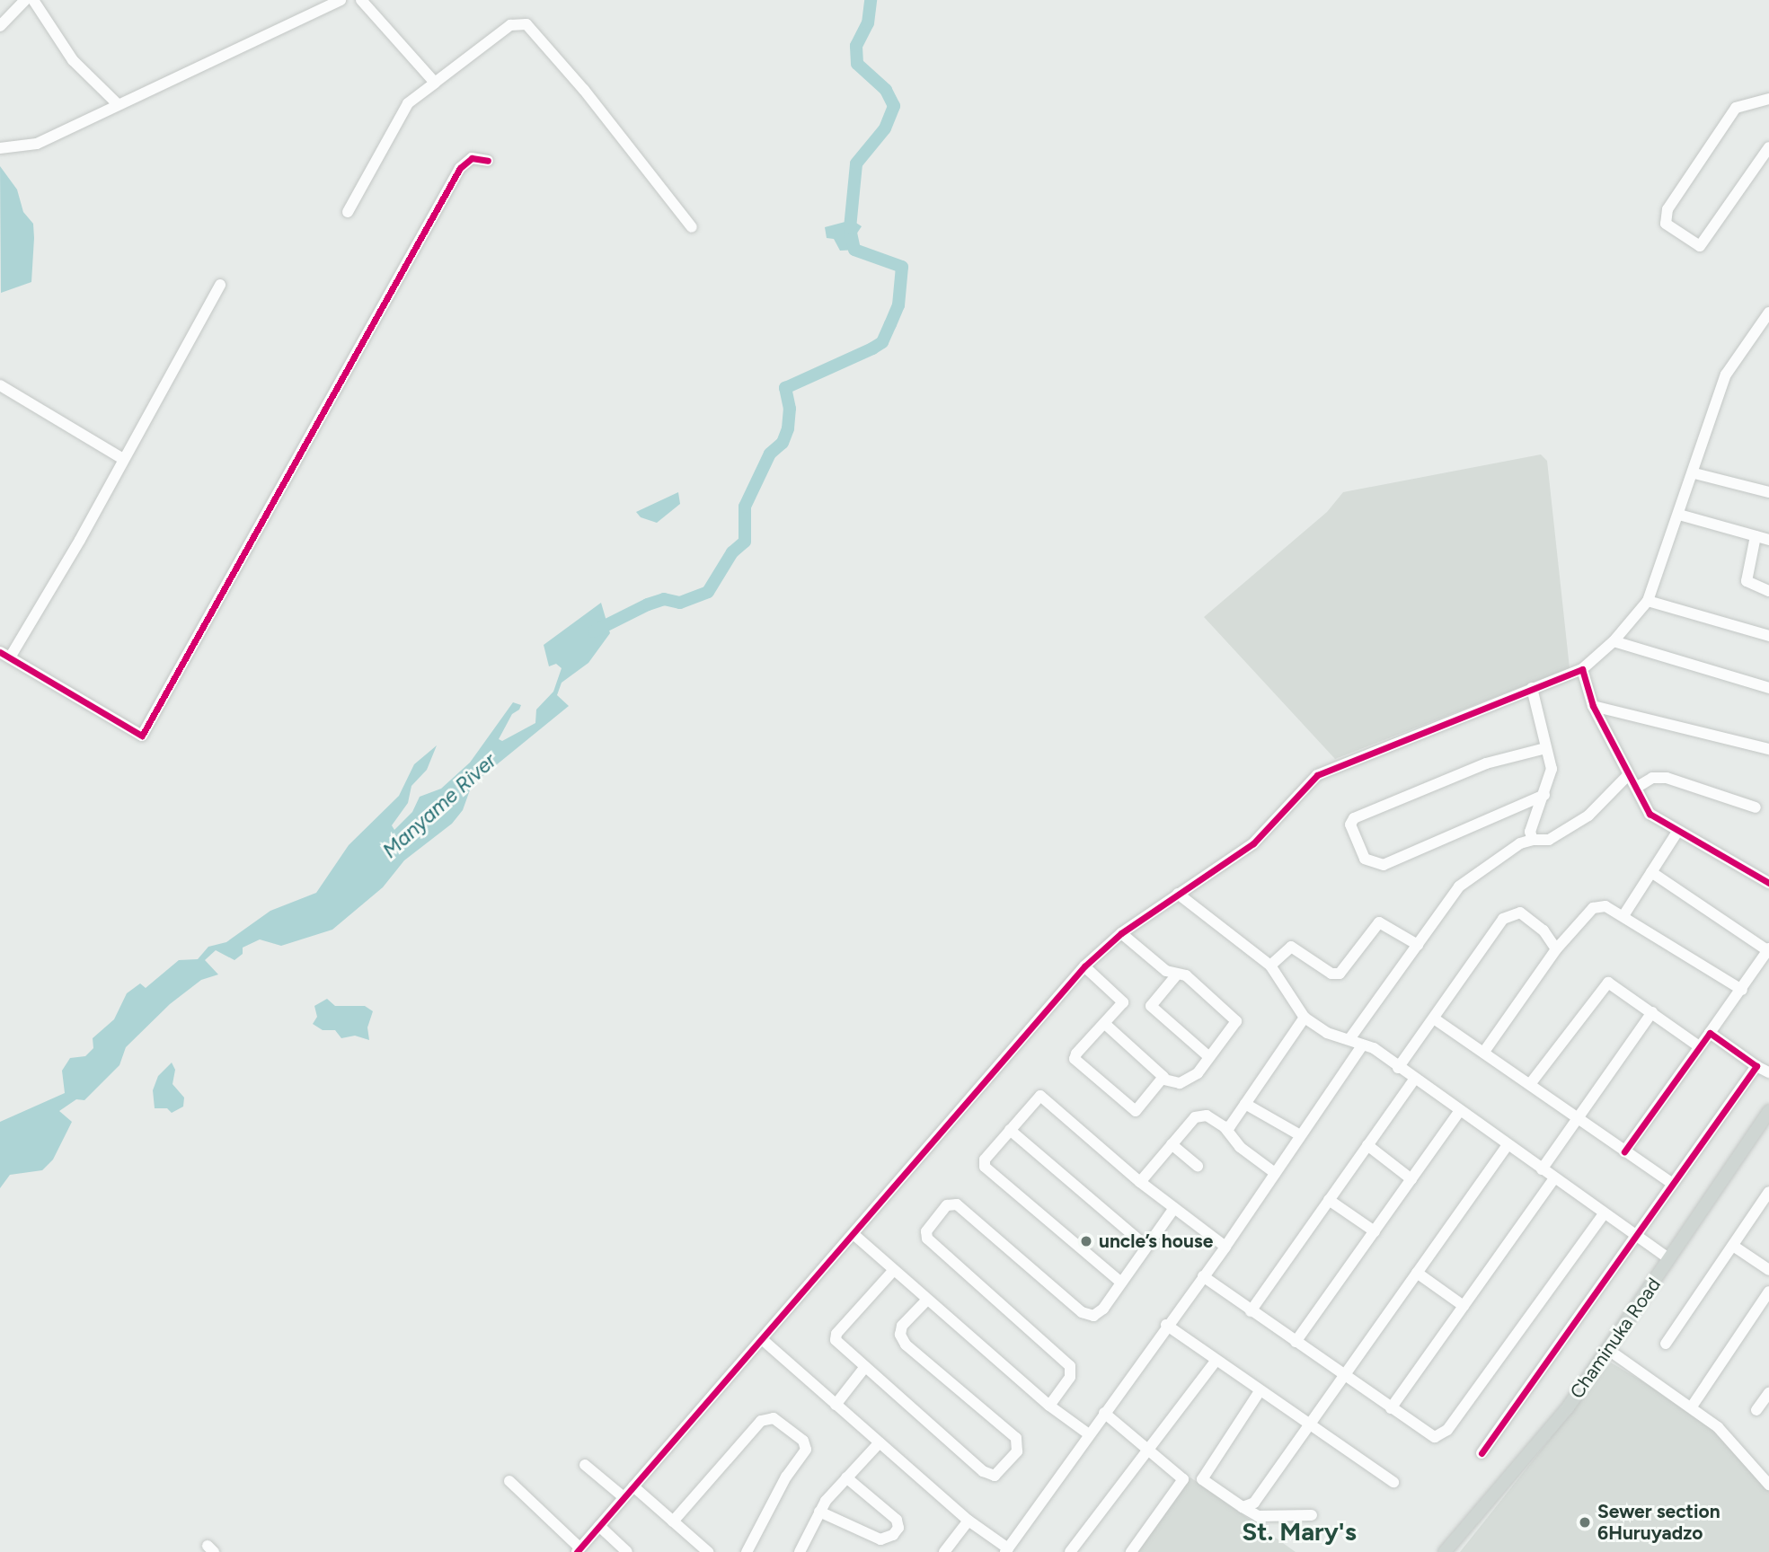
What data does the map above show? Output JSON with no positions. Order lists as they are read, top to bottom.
{
  "streets": {
    "main road": ["Chaminuka Road"]
  },
  "districts": ["St. Mary's"],
  "water": ["Manyame River"],
  "places": ["uncle’s house", "Sewer section 6Huruyadzo"]
}
